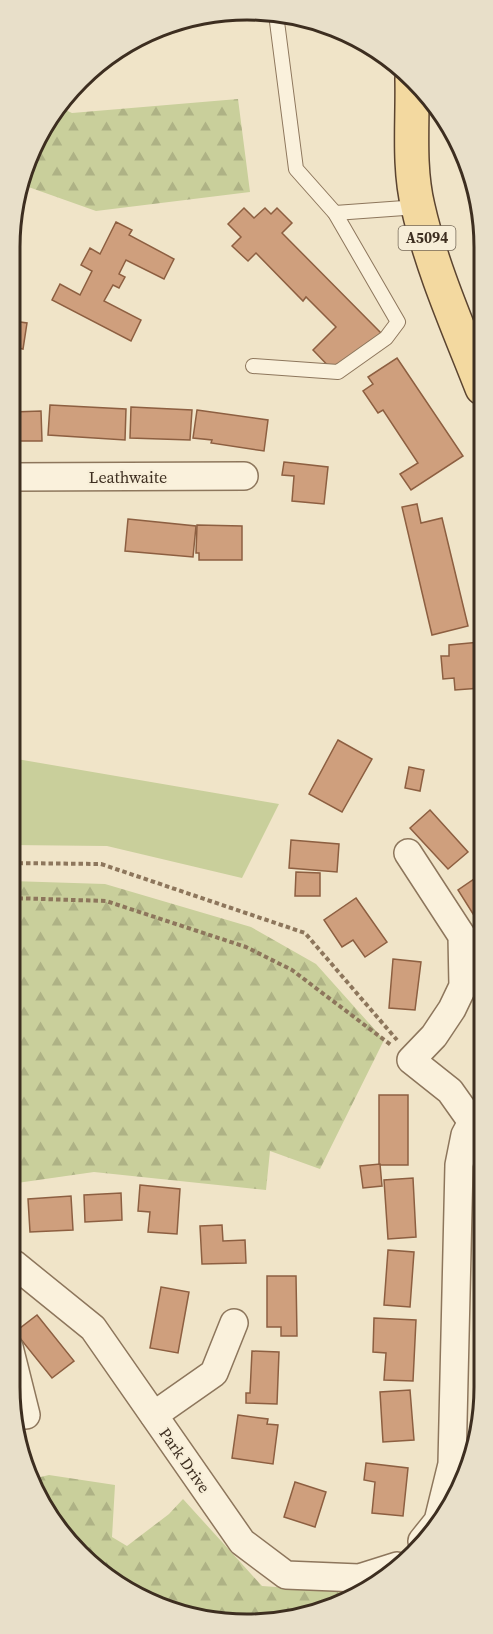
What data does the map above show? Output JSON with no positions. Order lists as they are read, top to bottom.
{
  "streets": {
    "main road": ["A5094"],
    "street": ["Leathwaite", "Park Drive"]
  }
}
